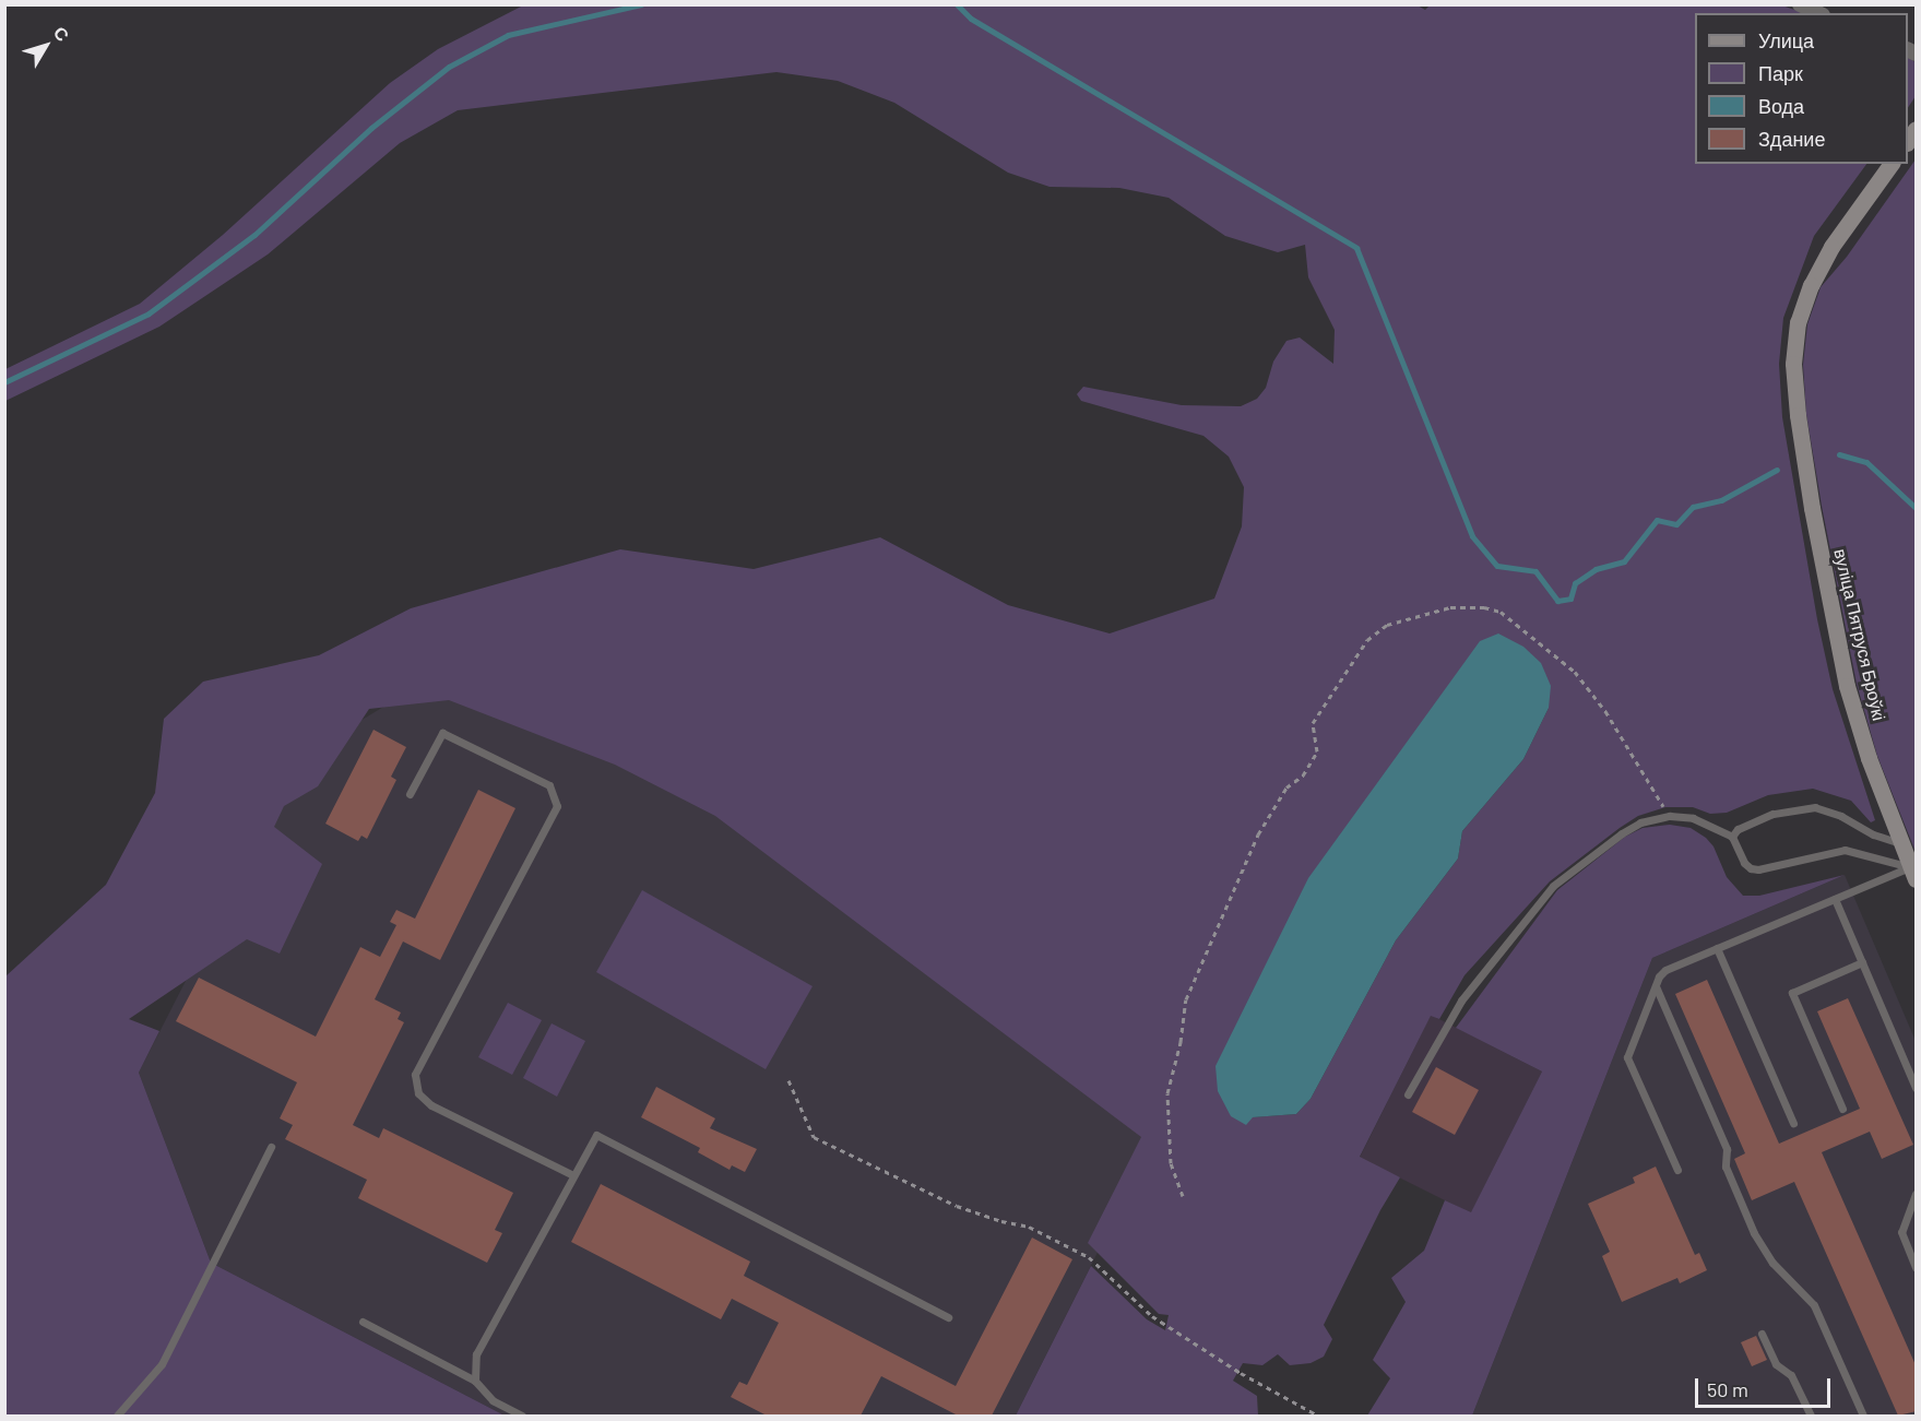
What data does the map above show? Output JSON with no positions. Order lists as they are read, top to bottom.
{
  "streets": {
    "main road": ["вуліца Пятруся Броўкі"]
  },
  "legend": [
    "Улица",
    "Парк",
    "Вода",
    "Здание"
  ],
  "scale_bar": "50 m",
  "north": "top right"
}
